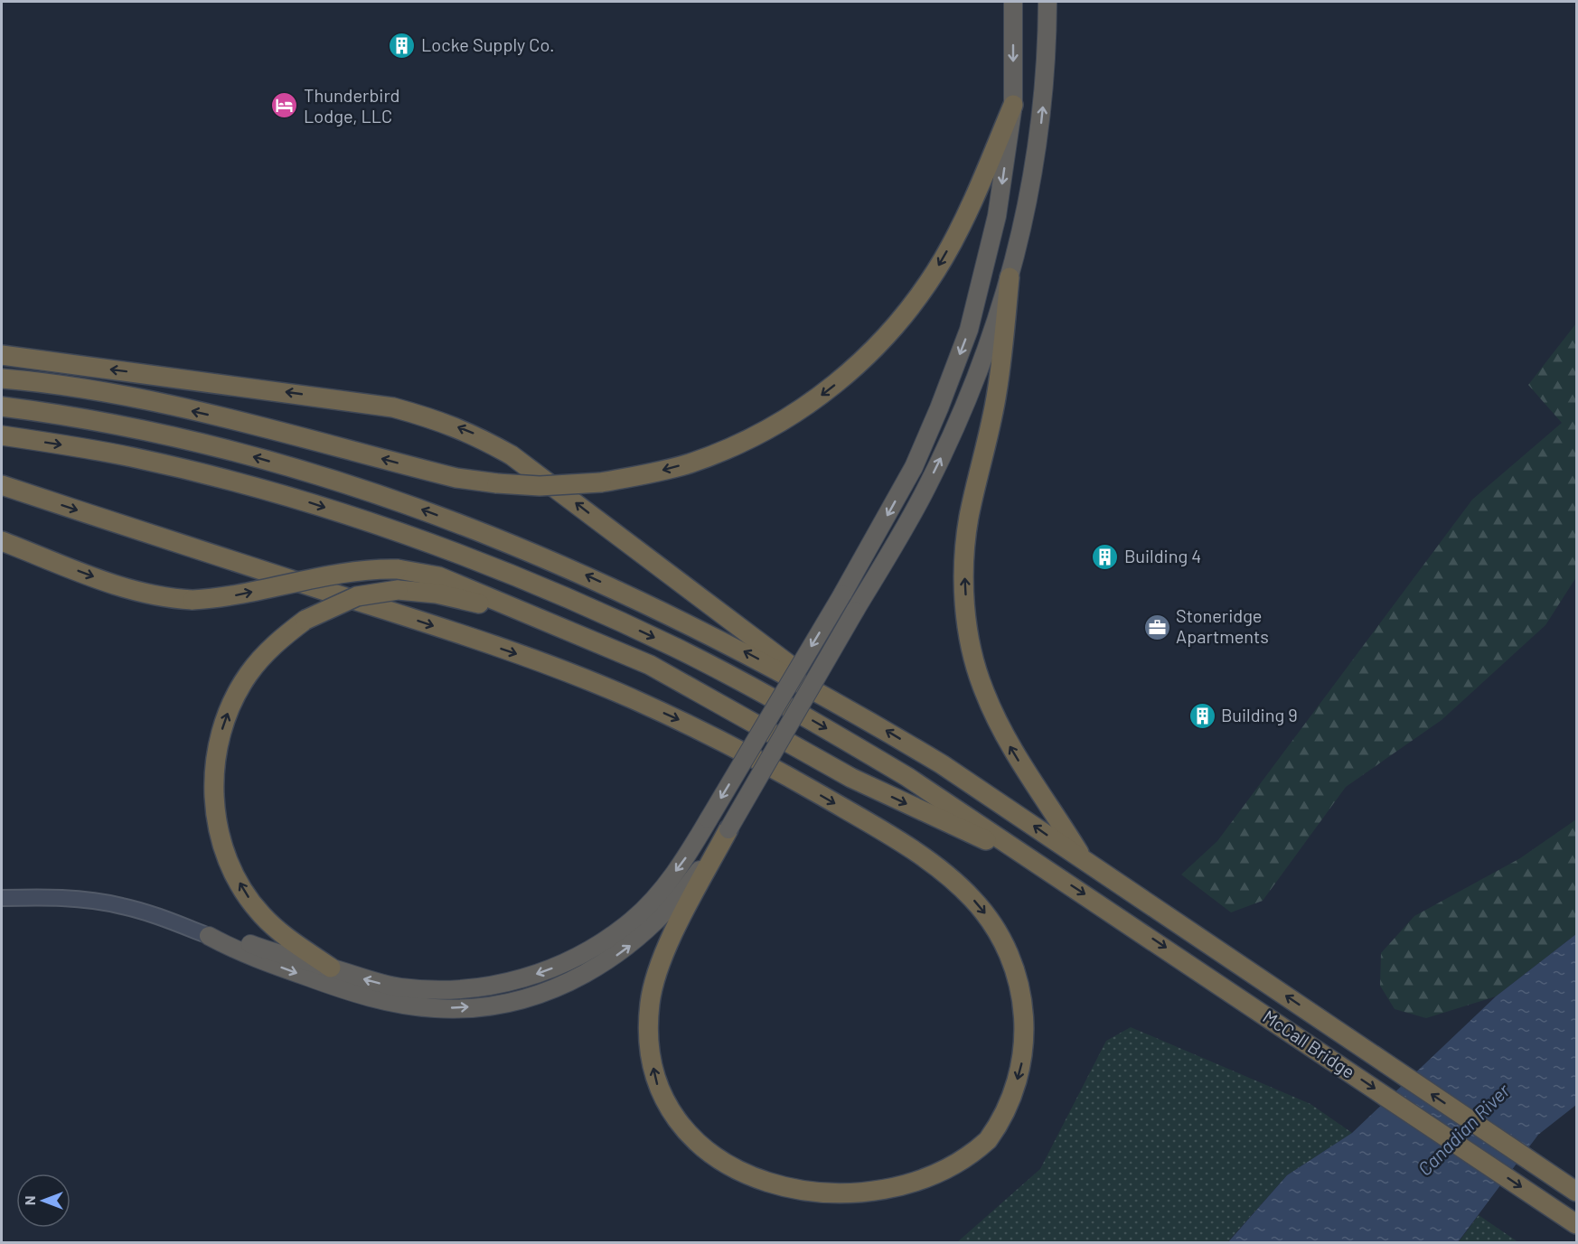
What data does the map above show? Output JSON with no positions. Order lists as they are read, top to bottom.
{
  "streets": {
    "highway": ["McCall Bridge"]
  },
  "water": ["Canadian River"],
  "places": {
    "building": ["Locke Supply Co.", "Building 4", "Building 9"],
    "hotel": ["Thunderbird Lodge, LLC"],
    "office": ["Stoneridge Apartments"]
  },
  "north": "left"
}
